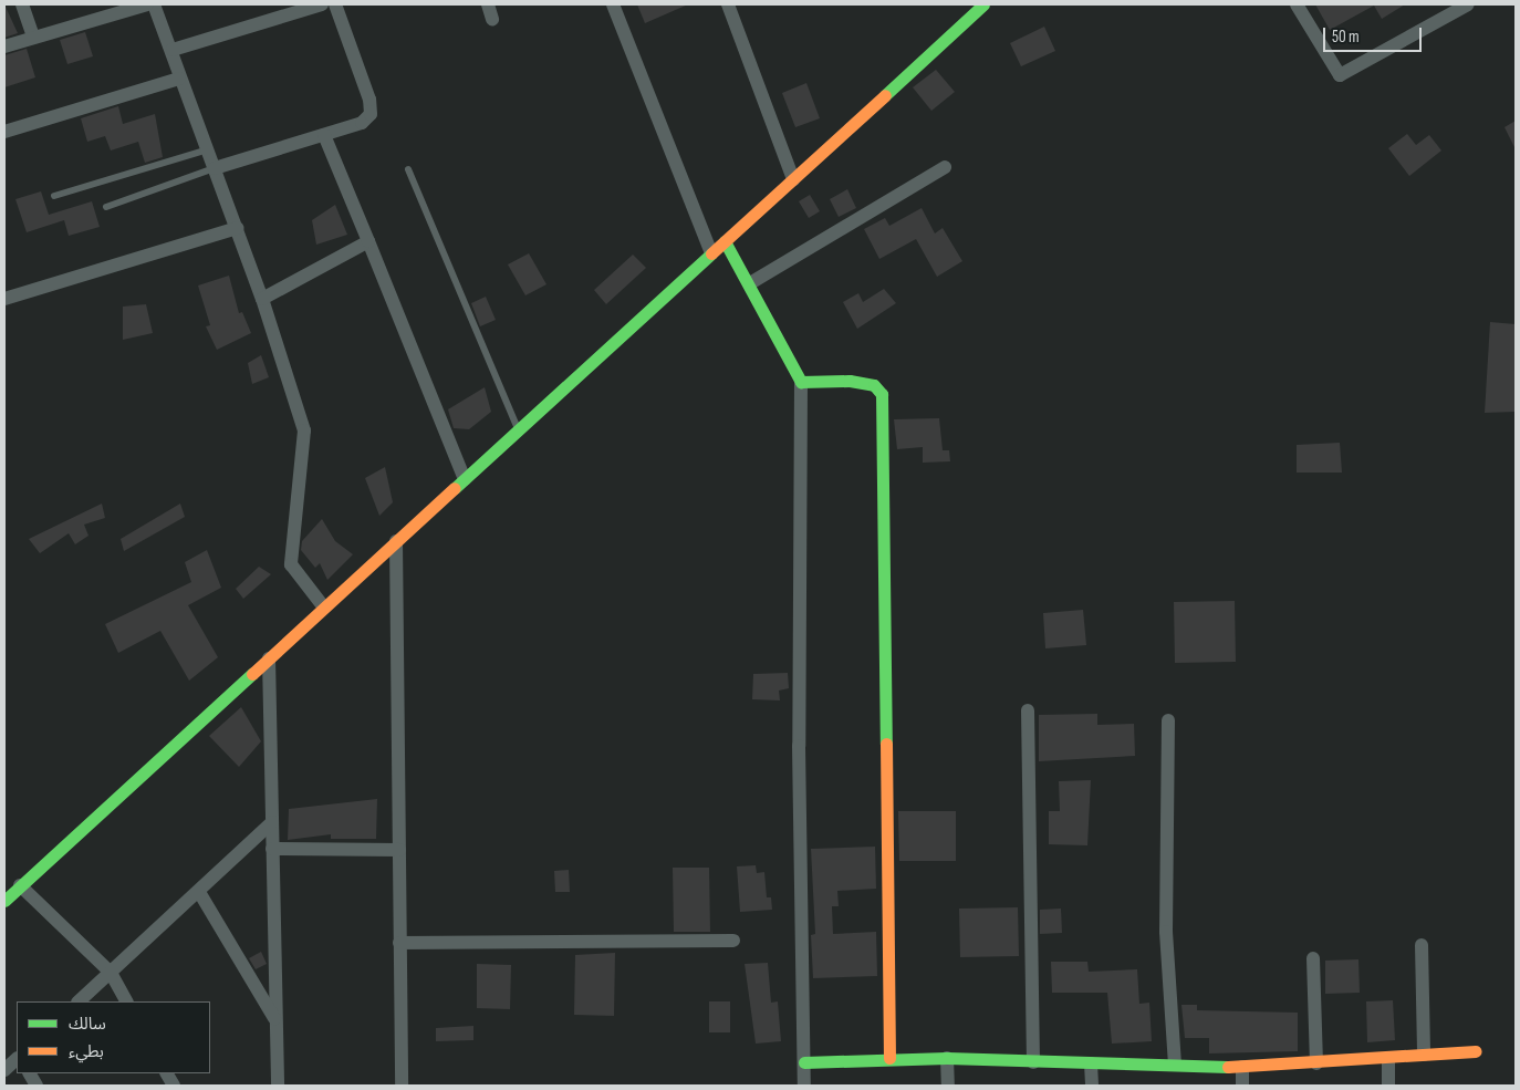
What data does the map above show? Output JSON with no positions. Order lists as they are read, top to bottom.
{
  "legend": ["سالك", "بطيء"],
  "scale_bar": "50 m"
}
